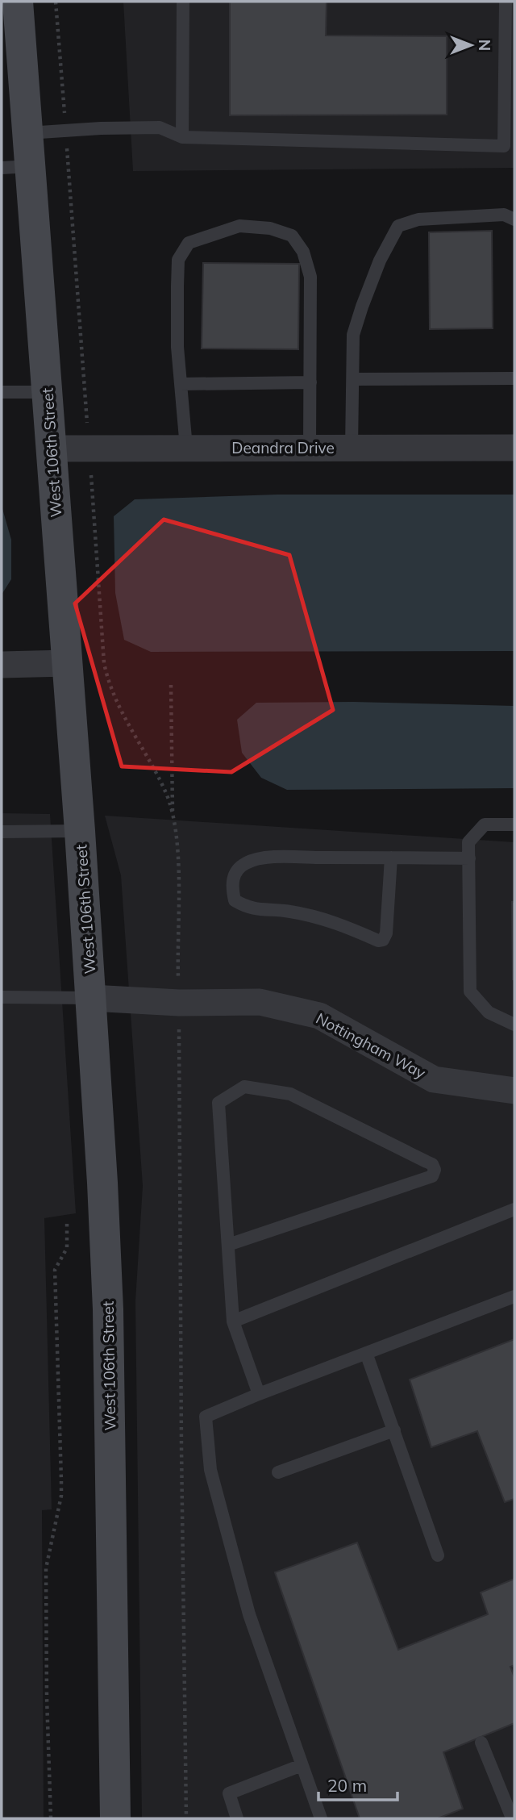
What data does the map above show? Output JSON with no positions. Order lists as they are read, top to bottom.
{
  "streets": {
    "street": ["Deandra Drive", "West 106th Street", "Nottingham Way"]
  },
  "crossings": [
    ["Deandra Drive", "West 106th Street"],
    ["West 106th Street", "Nottingham Way"]
  ],
  "scale_bar": "20 m",
  "north": "right"
}
